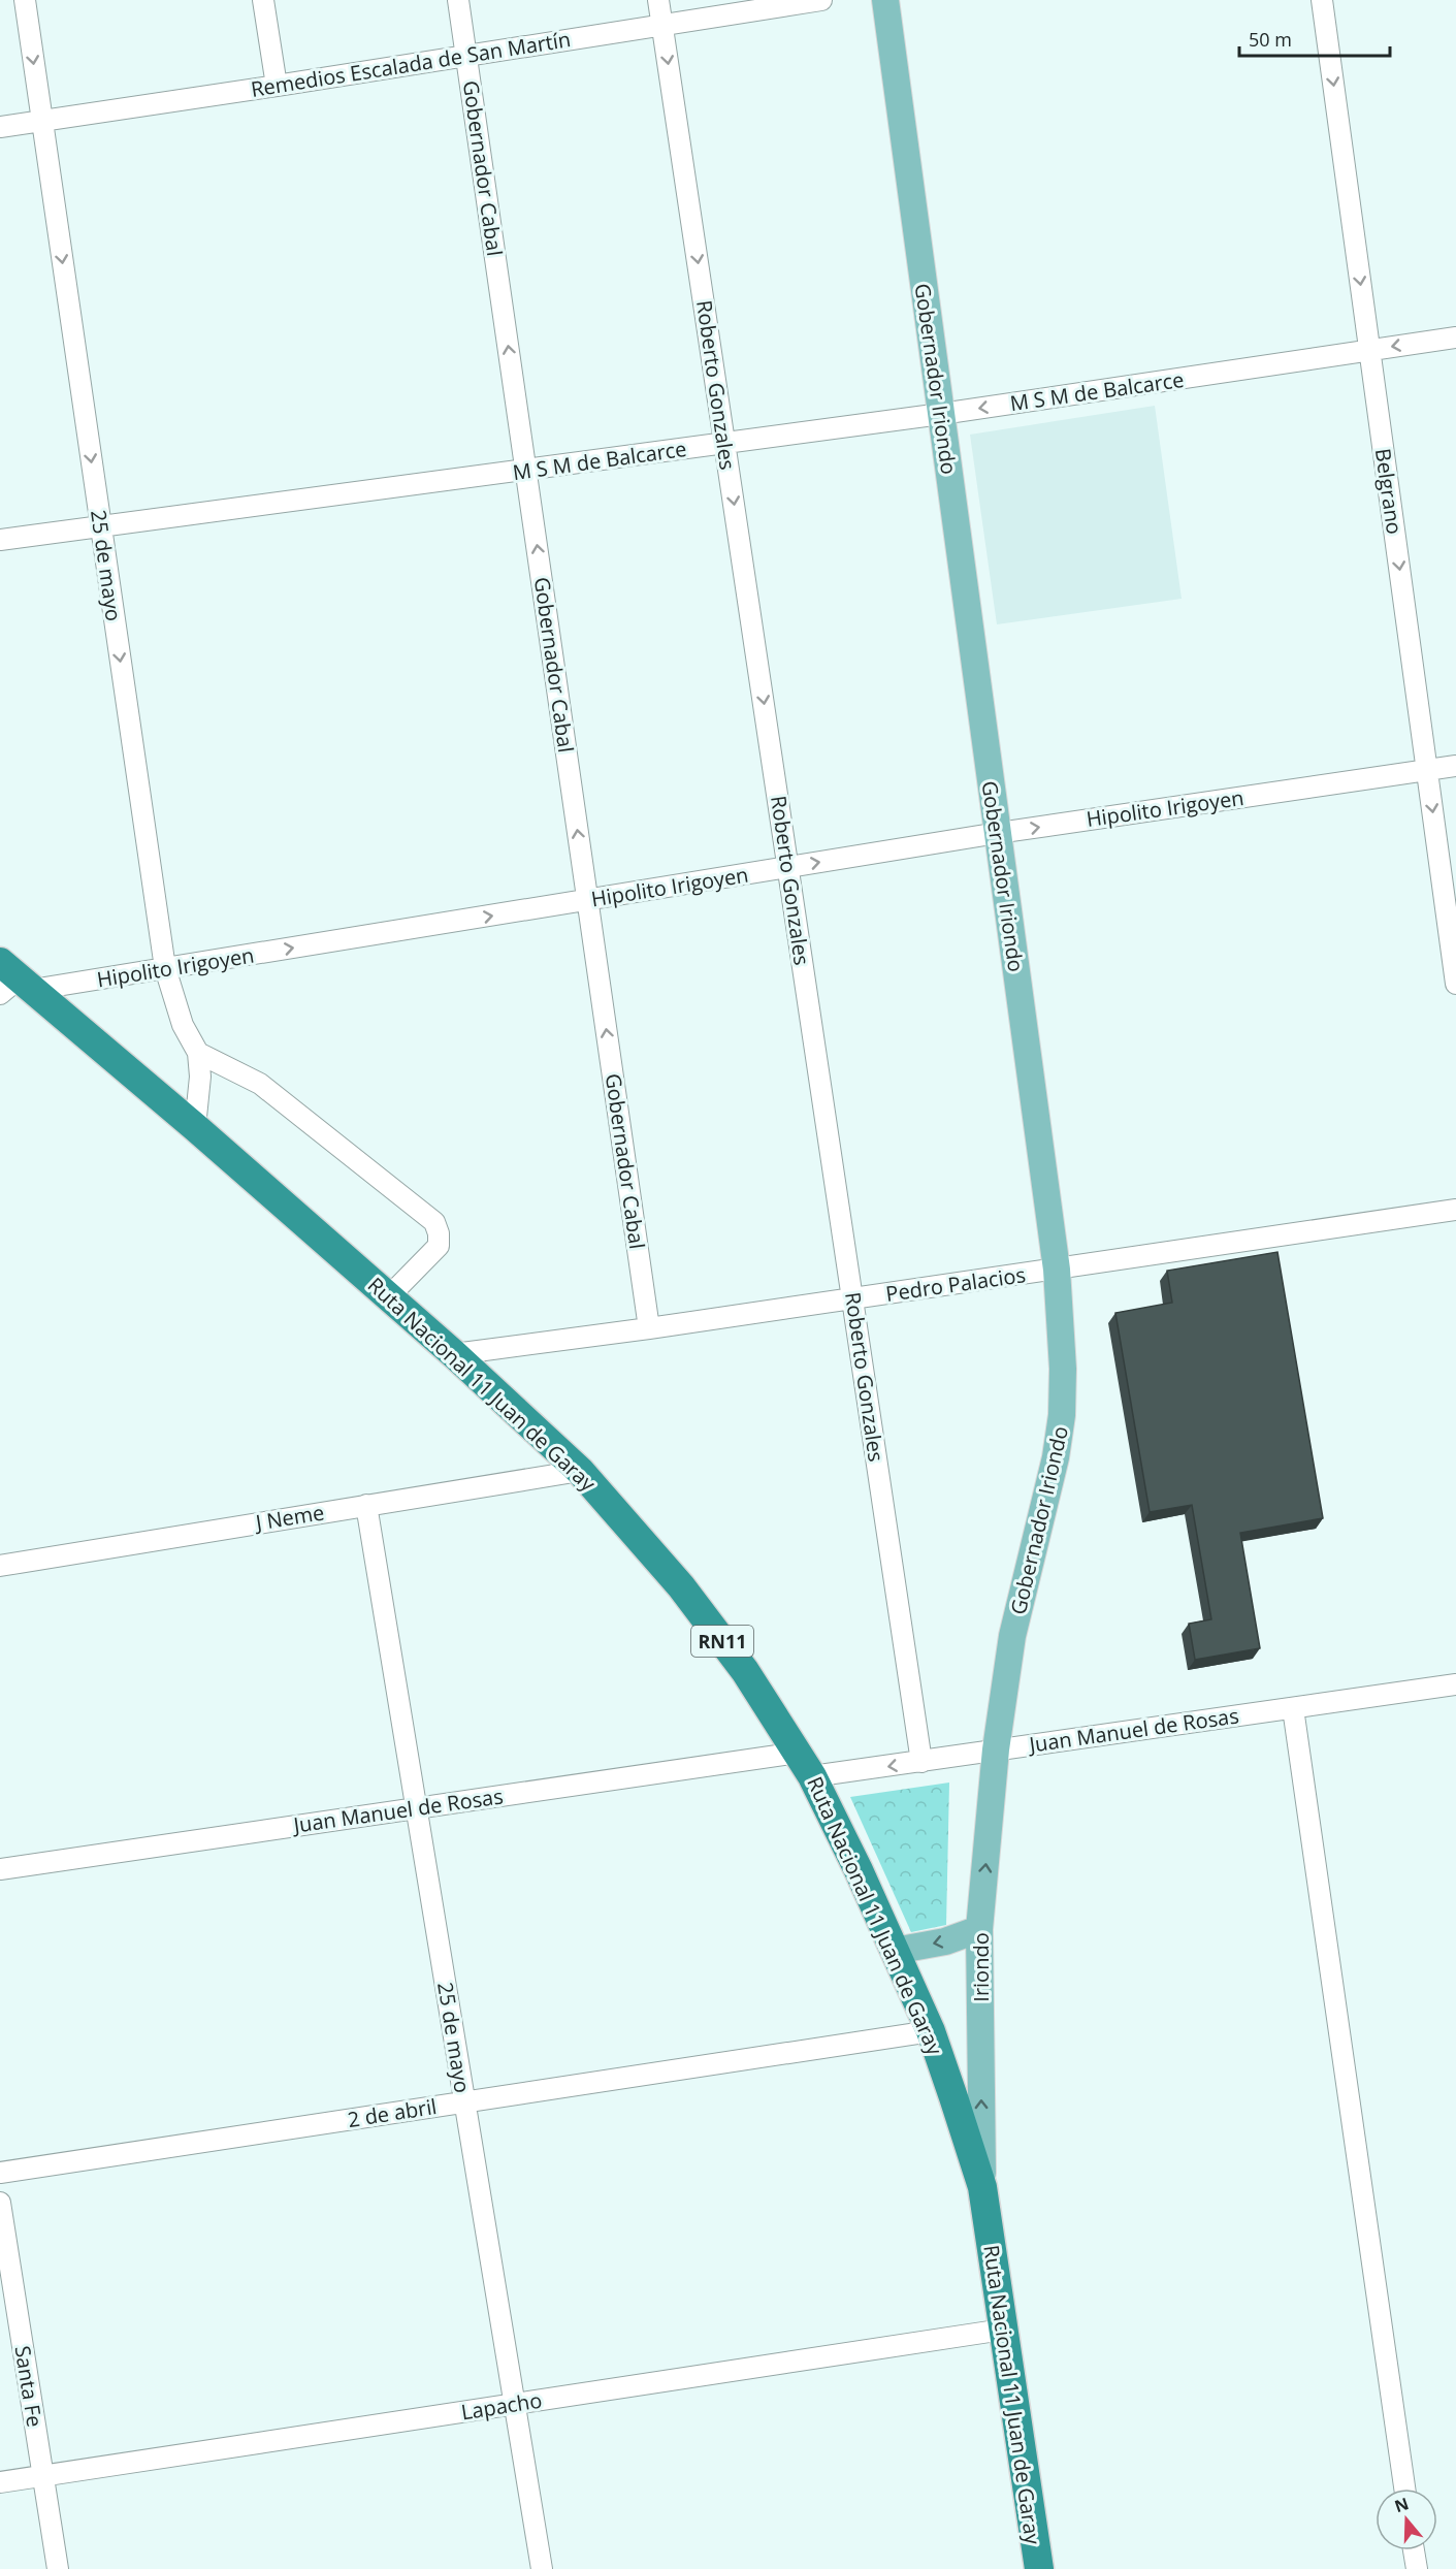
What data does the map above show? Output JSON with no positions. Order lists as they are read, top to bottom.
{
  "streets": {
    "highway": ["Ruta Nacional 11 Juan de Garay", "RN11"],
    "main road": ["Gobernador Iriondo", "Iriondo"],
    "street": [
      "Remedios Escalada de San Martín",
      "Gobernador Cabal",
      "Roberto Gonzales",
      "M S M de Balcarce",
      "Belgrano",
      "25 de mayo",
      "Hipolito Irigoyen",
      "Pedro Palacios",
      "J Neme",
      "Juan Manuel de Rosas",
      "2 de abril",
      "Santa Fe",
      "Lapacho"
    ]
  },
  "crossings": [
    ["Remedios Escalada de San Martín", "Gobernador Cabal"],
    ["Remedios Escalada de San Martín", "Roberto Gonzales"],
    ["Remedios Escalada de San Martín", "25 de mayo"],
    ["Gobernador Cabal", "M S M de Balcarce"],
    ["Gobernador Cabal", "Hipolito Irigoyen"],
    ["Gobernador Cabal", "Pedro Palacios"],
    ["Gobernador Iriondo", "M S M de Balcarce"],
    ["Gobernador Iriondo", "Hipolito Irigoyen"],
    ["Gobernador Iriondo", "Pedro Palacios"],
    ["Gobernador Iriondo", "Juan Manuel de Rosas"],
    ["Gobernador Iriondo", "Iriondo"],
    ["Roberto Gonzales", "M S M de Balcarce"],
    ["Roberto Gonzales", "Hipolito Irigoyen"],
    ["Roberto Gonzales", "Pedro Palacios"],
    ["Roberto Gonzales", "Juan Manuel de Rosas"],
    ["M S M de Balcarce", "Belgrano"],
    ["M S M de Balcarce", "25 de mayo"],
    ["Belgrano", "Hipolito Irigoyen"],
    ["25 de mayo", "Hipolito Irigoyen"],
    ["25 de mayo", "Ruta Nacional 11 Juan de Garay"],
    ["25 de mayo", "J Neme"],
    ["25 de mayo", "Juan Manuel de Rosas"],
    ["25 de mayo", "2 de abril"],
    ["25 de mayo", "Lapacho"],
    ["Hipolito Irigoyen", "Ruta Nacional 11 Juan de Garay"],
    ["Pedro Palacios", "Ruta Nacional 11 Juan de Garay"],
    ["Ruta Nacional 11 Juan de Garay", "J Neme"],
    ["Ruta Nacional 11 Juan de Garay", "Juan Manuel de Rosas"],
    ["Ruta Nacional 11 Juan de Garay", "Iriondo"],
    ["Ruta Nacional 11 Juan de Garay", "2 de abril"],
    ["Ruta Nacional 11 Juan de Garay", "Lapacho"],
    ["Juan Manuel de Rosas", "Iriondo"],
    ["Santa Fe", "Lapacho"]
  ],
  "one_way": [
    "Gobernador Cabal",
    "Roberto Gonzales",
    "M S M de Balcarce",
    "Belgrano",
    "25 de mayo",
    "Hipolito Irigoyen",
    "Iriondo"
  ],
  "scale_bar": "50 m",
  "north": "top"
}
